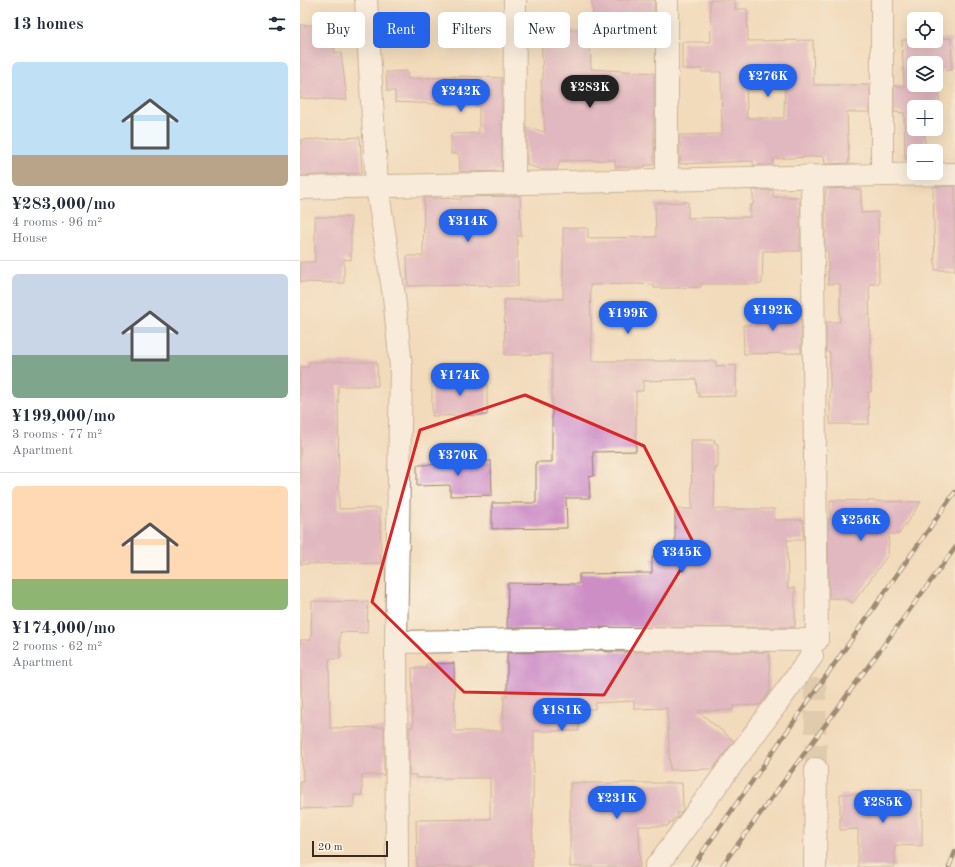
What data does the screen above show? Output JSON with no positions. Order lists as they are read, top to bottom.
{
  "scale_bar": "20 m",
  "page": {
    "heading": "13 homes",
    "map_buttons": ["+", "−"],
    "chip": [
      "Buy",
      "Rent",
      "Filters",
      "New",
      "Apartment"
    ],
    "list": [
      {
        "name": "¥283,000/mo",
        "note": "4 rooms · 96 m² · House"
      },
      {
        "name": "¥199,000/mo",
        "note": "3 rooms · 77 m² · Apartment"
      },
      {
        "name": "¥174,000/mo",
        "note": "2 rooms · 62 m² · Apartment"
      }
    ],
    "price": [
      "¥276K",
      "¥283K",
      "¥242K",
      "¥314K",
      "¥192K",
      "¥199K",
      "¥174K",
      "¥370K",
      "¥256K",
      "¥345K",
      "¥181K",
      "¥231K",
      "¥285K"
    ],
    "scale": "20 m"
  }
}
